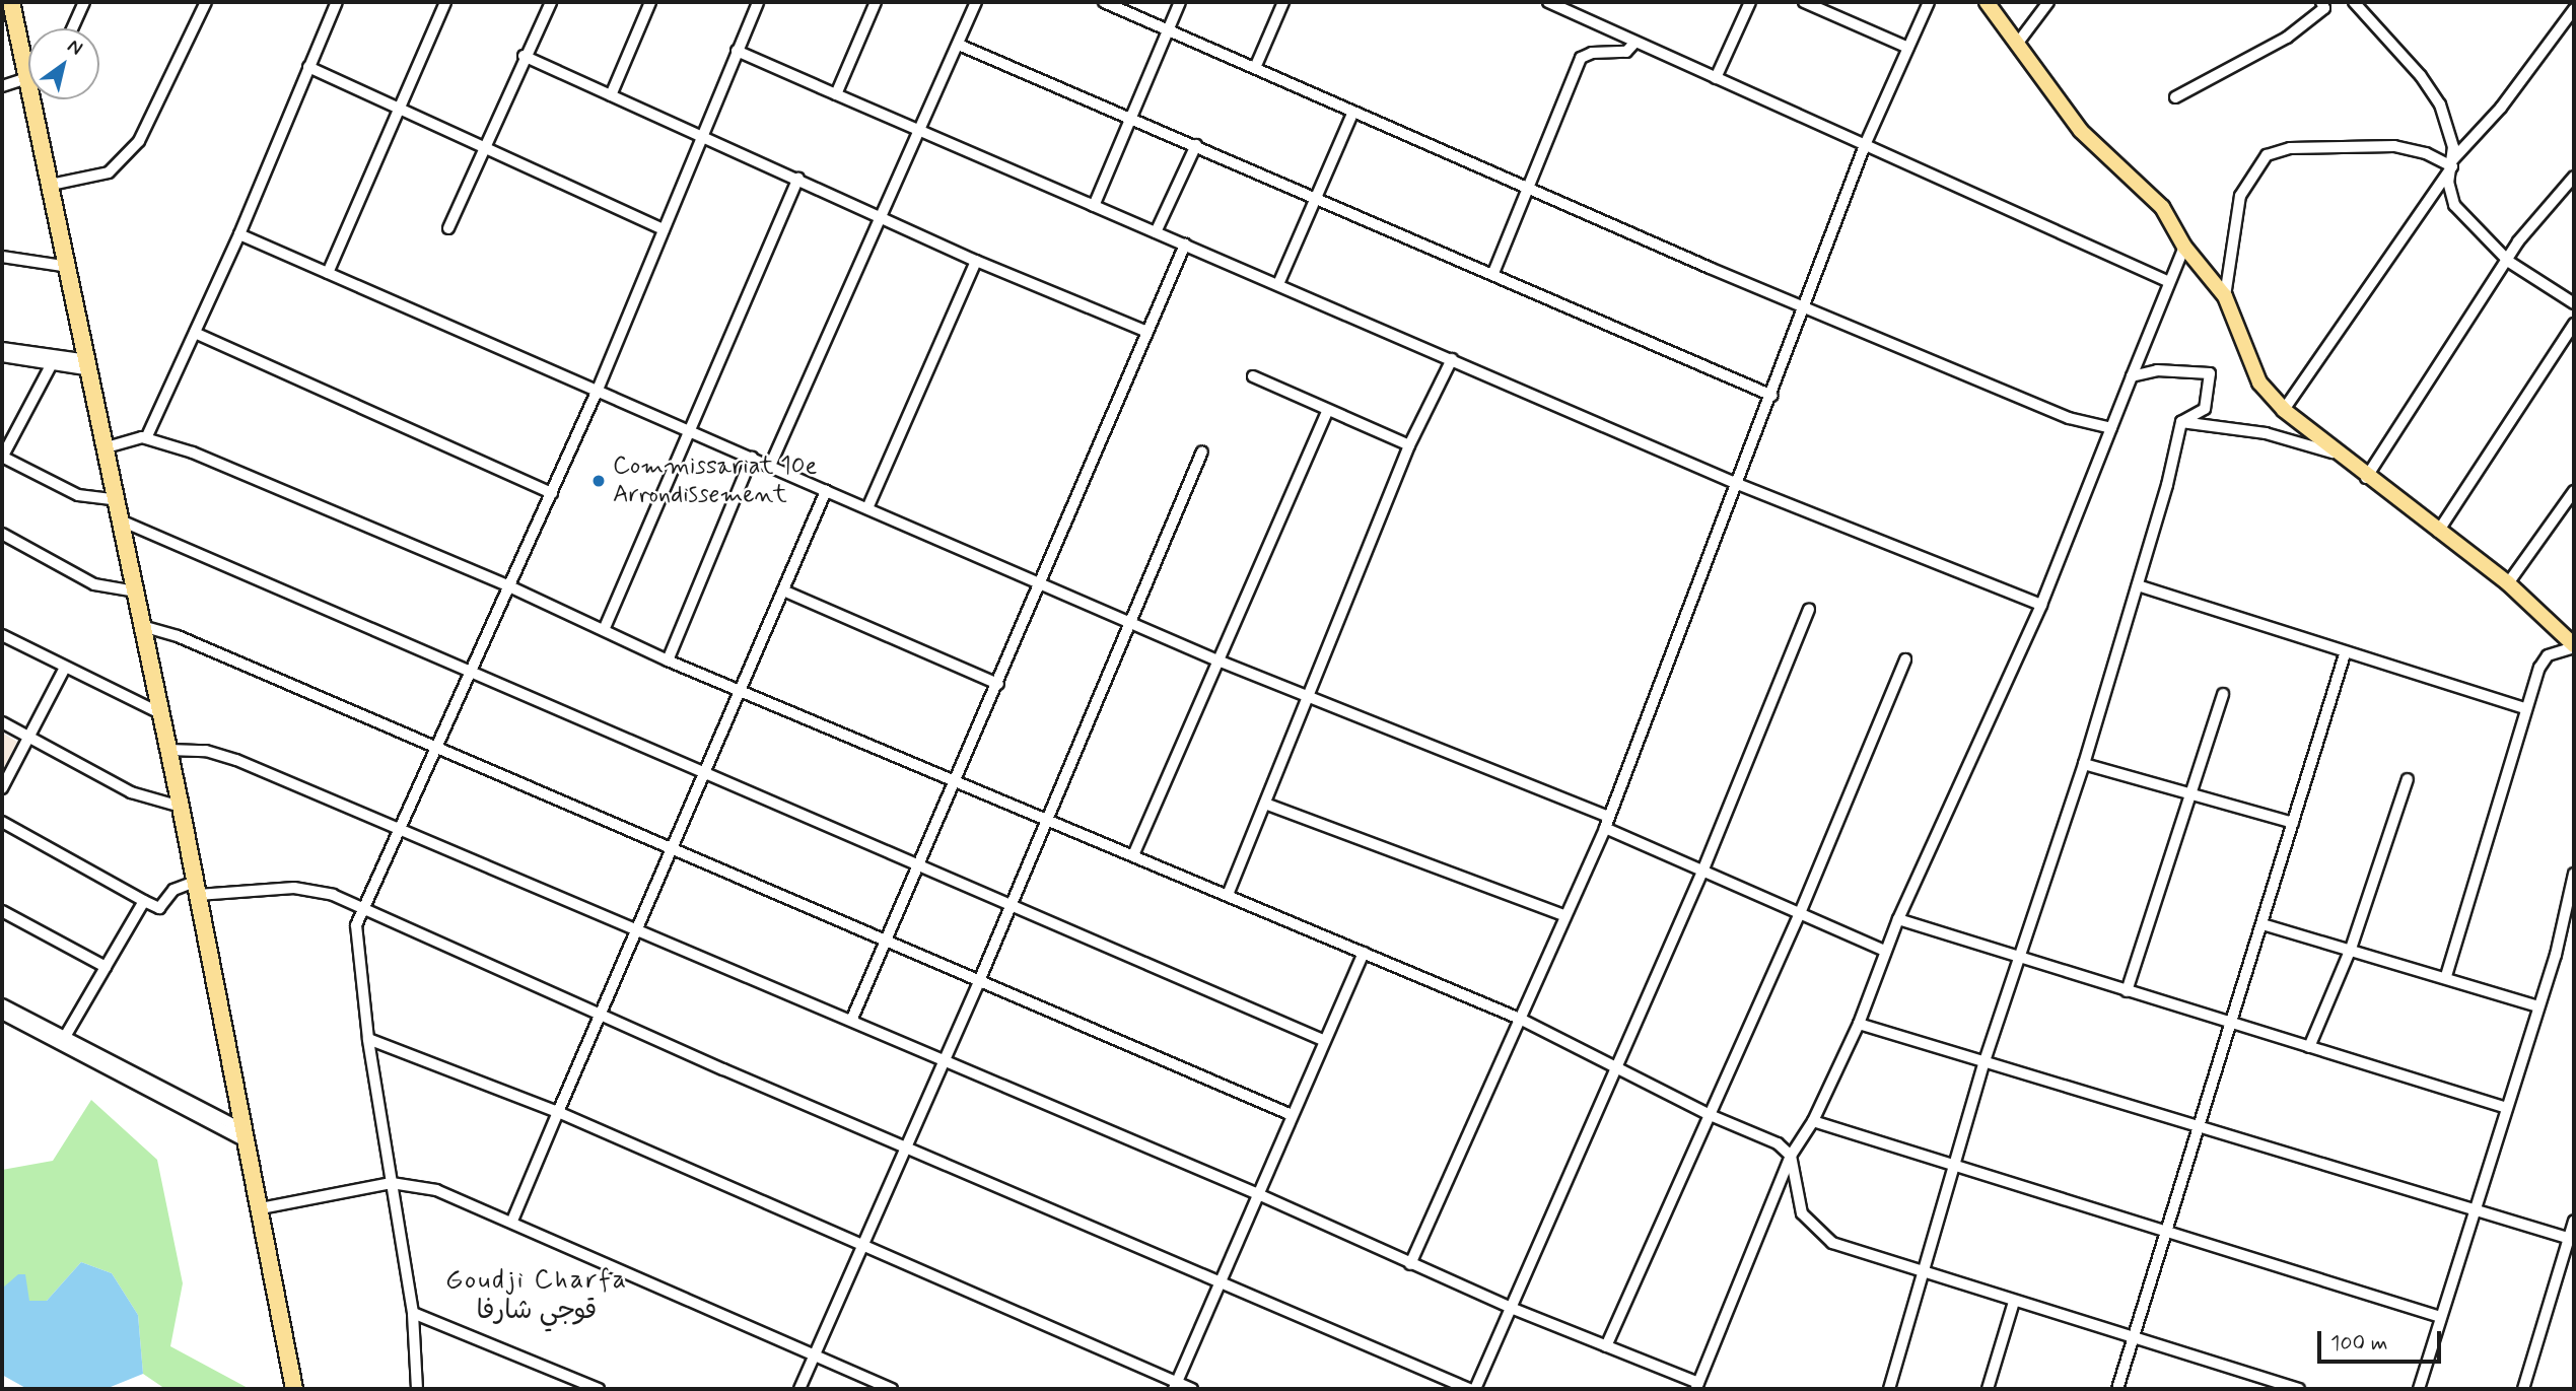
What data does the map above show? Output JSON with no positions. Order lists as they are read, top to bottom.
{
  "districts": ["Goudji Charfa قوجي شارفا"],
  "places": ["Commissariat 10e Arrondissement"],
  "scale_bar": "100 m",
  "north": "top right"
}
